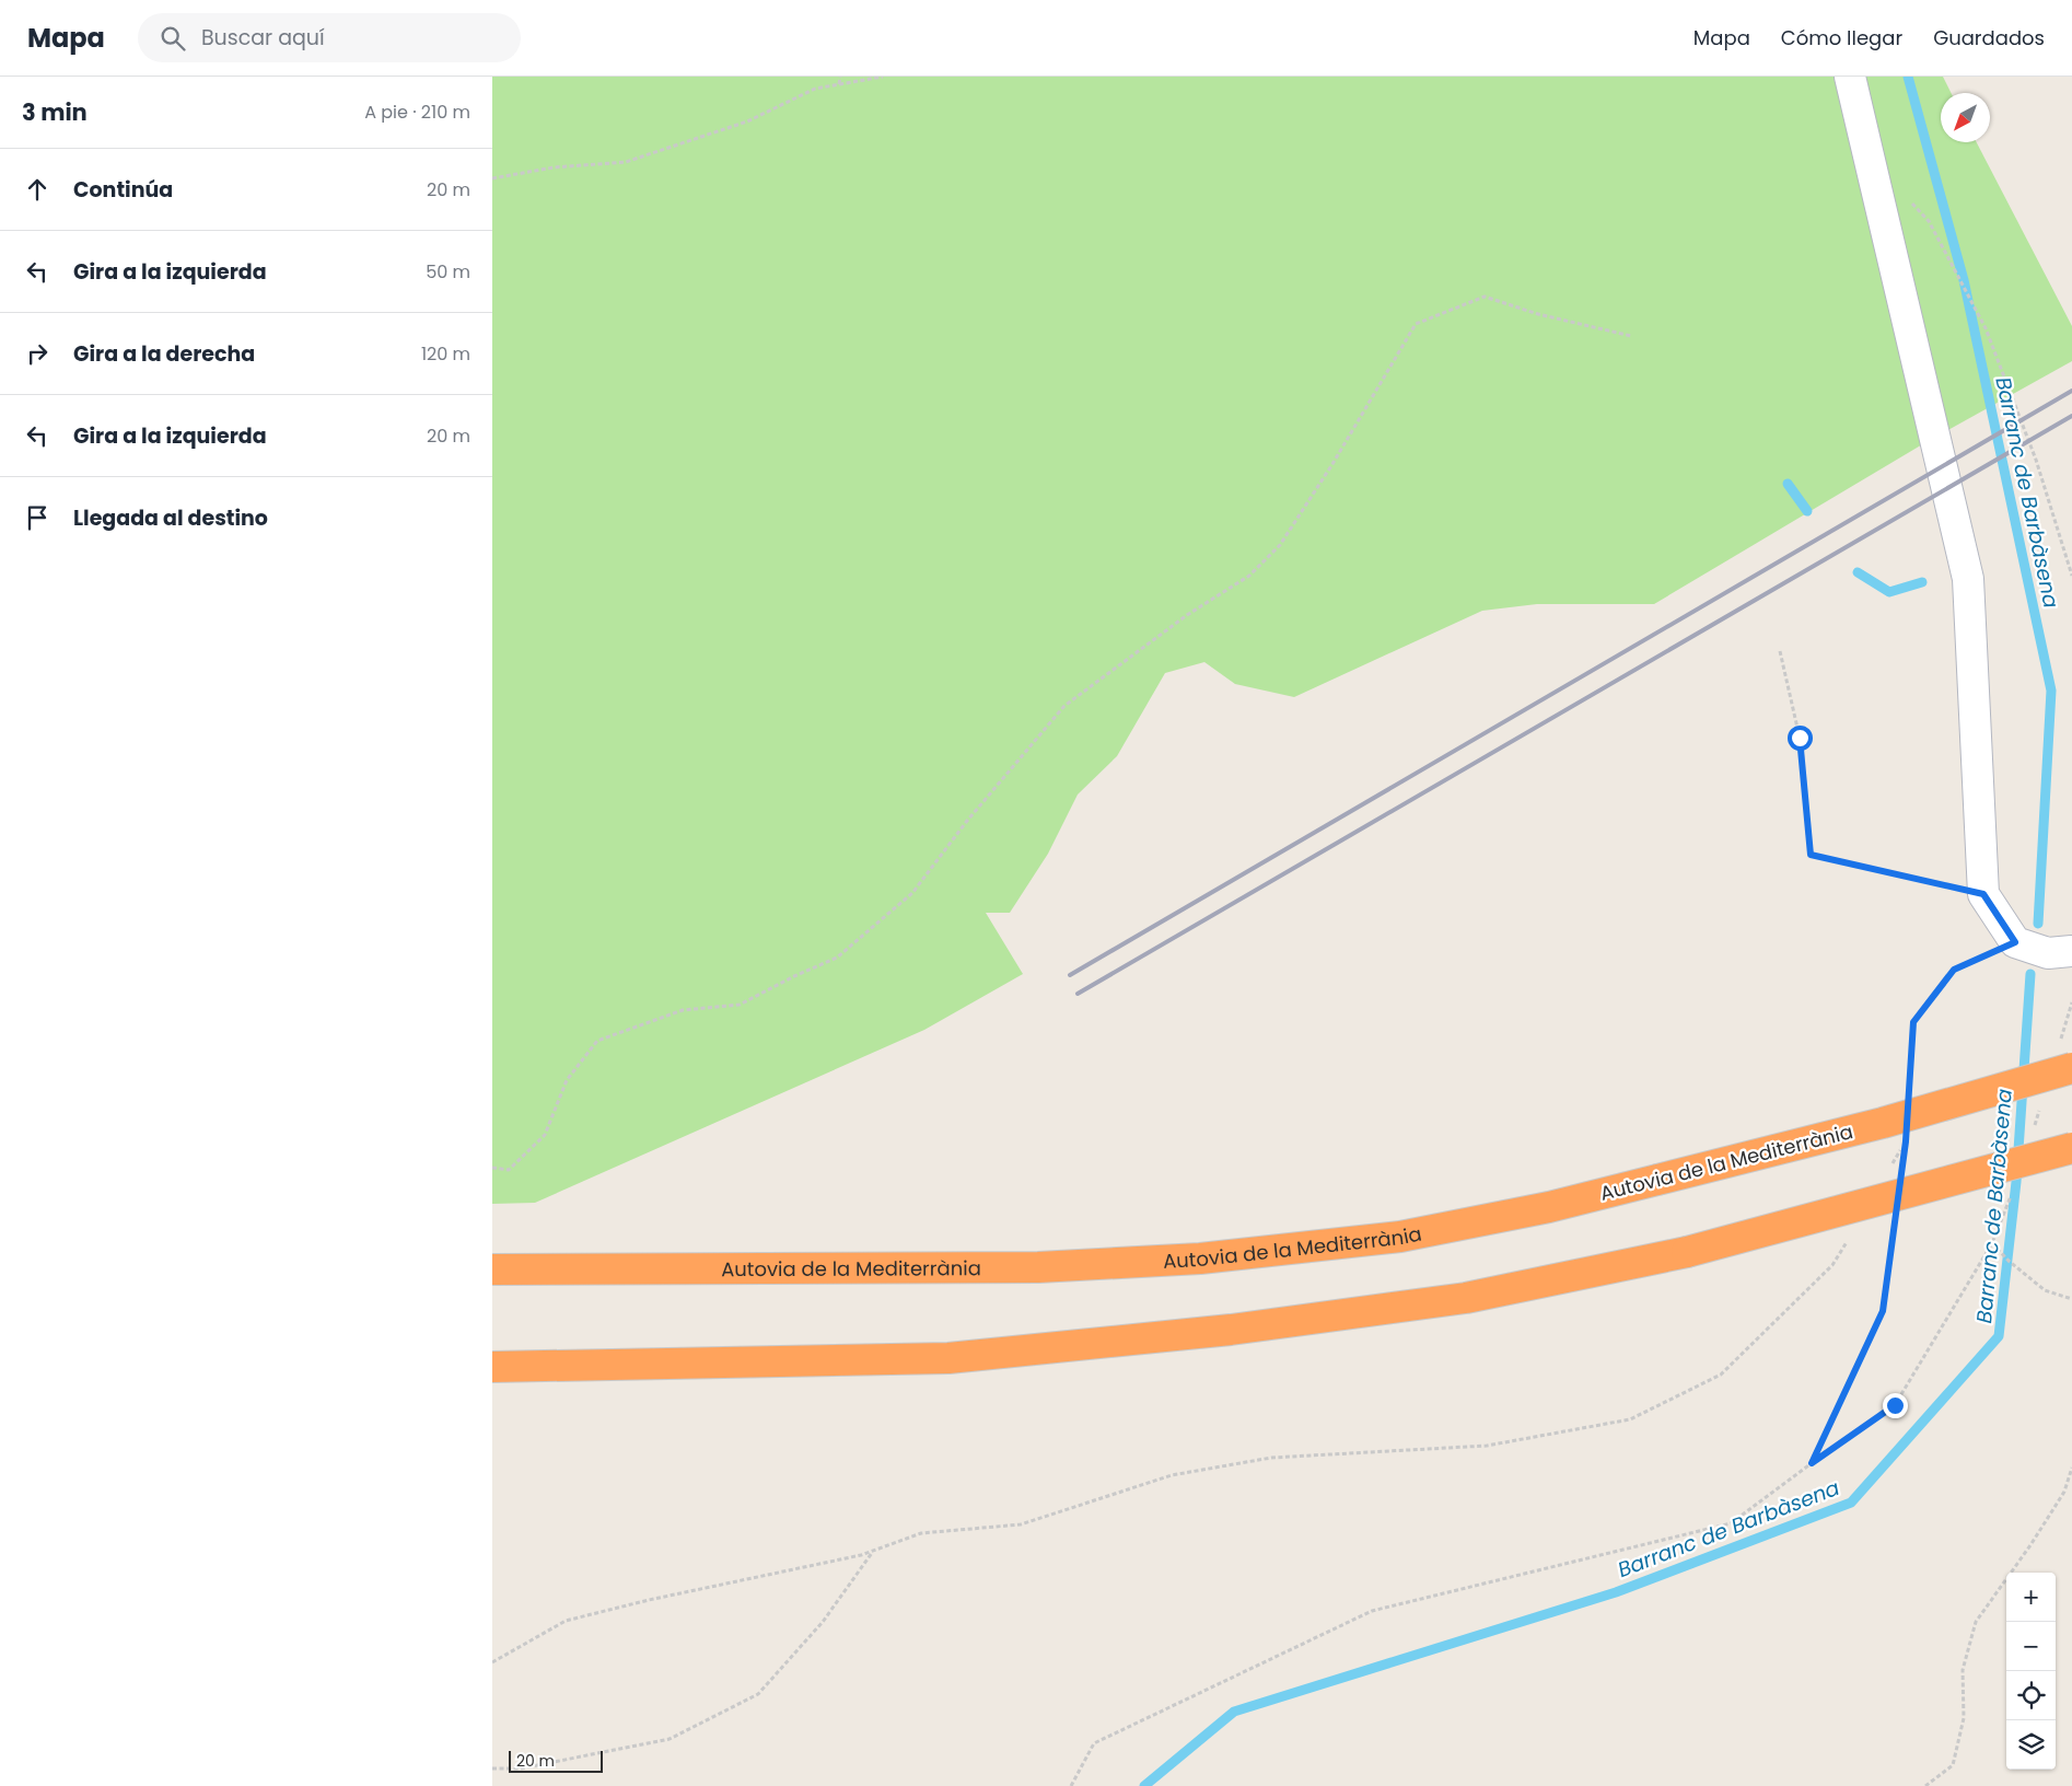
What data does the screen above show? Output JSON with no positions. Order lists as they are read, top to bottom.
{
  "streets": {
    "highway": ["Autovia de la Mediterrània"]
  },
  "water": ["Barranc de Barbàsena"],
  "scale_bar": "20 m",
  "north": "bottom left",
  "page": {
    "header": "Mapa",
    "search": "Buscar aquí",
    "nav": ["Mapa", "Cómo llegar", "Guardados"],
    "heading": ["3 min", "A pie · 210 m"],
    "list": [
      ["Continúa", "20 m"],
      ["Gira a la izquierda", "50 m"],
      ["Gira a la derecha", "120 m"],
      ["Gira a la izquierda", "20 m"],
      "Llegada al destino"
    ],
    "map_buttons": ["+", "−"],
    "scale": "20 m"
  }
}
